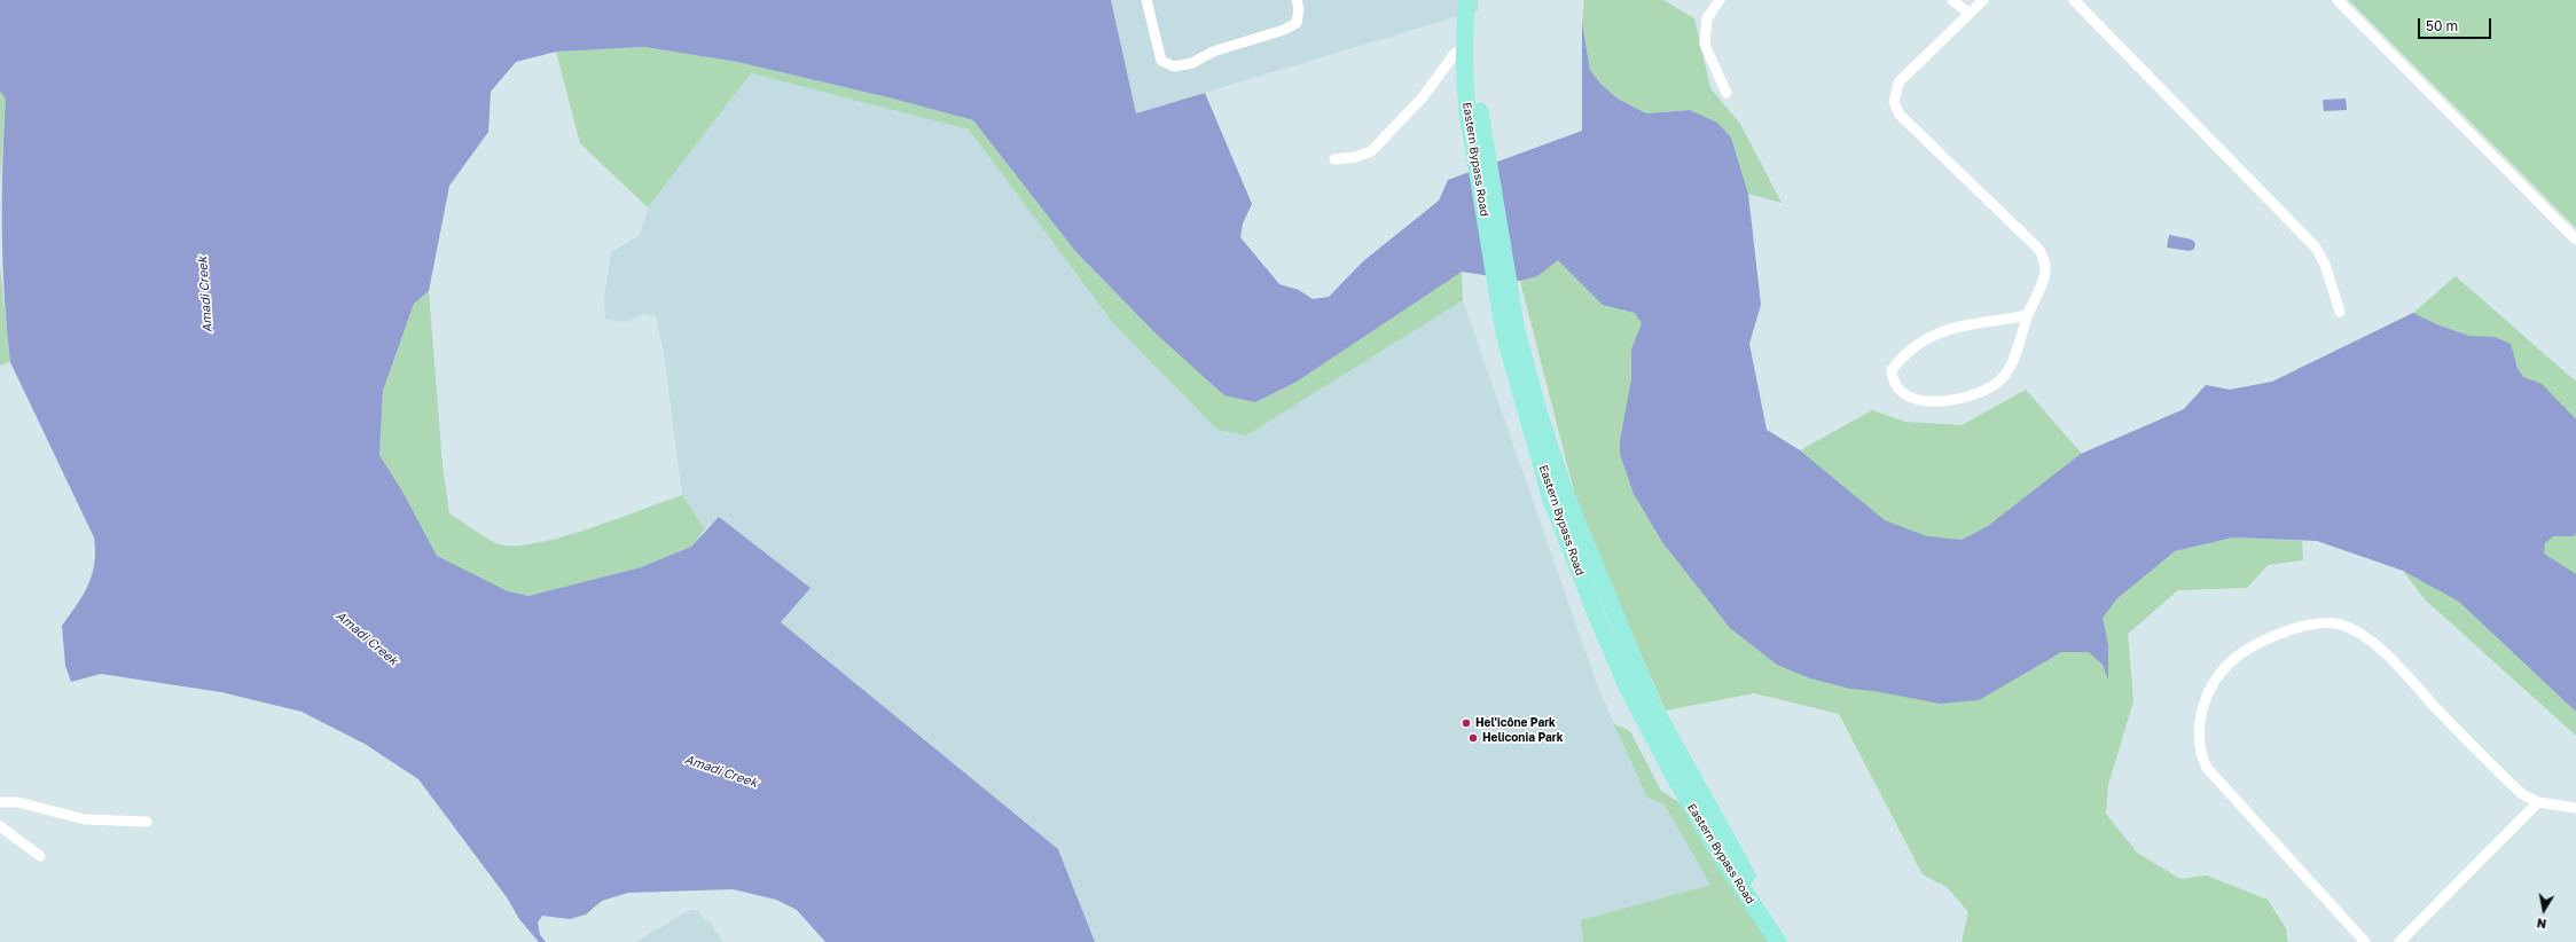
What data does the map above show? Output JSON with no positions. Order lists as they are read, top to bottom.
{
  "streets": {
    "main road": ["Eastern Bypass Road"]
  },
  "water": ["Amadi Creek"],
  "places": ["Hel'icône Park", "Heliconia Park"],
  "scale_bar": "50 m",
  "north": "bottom"
}
